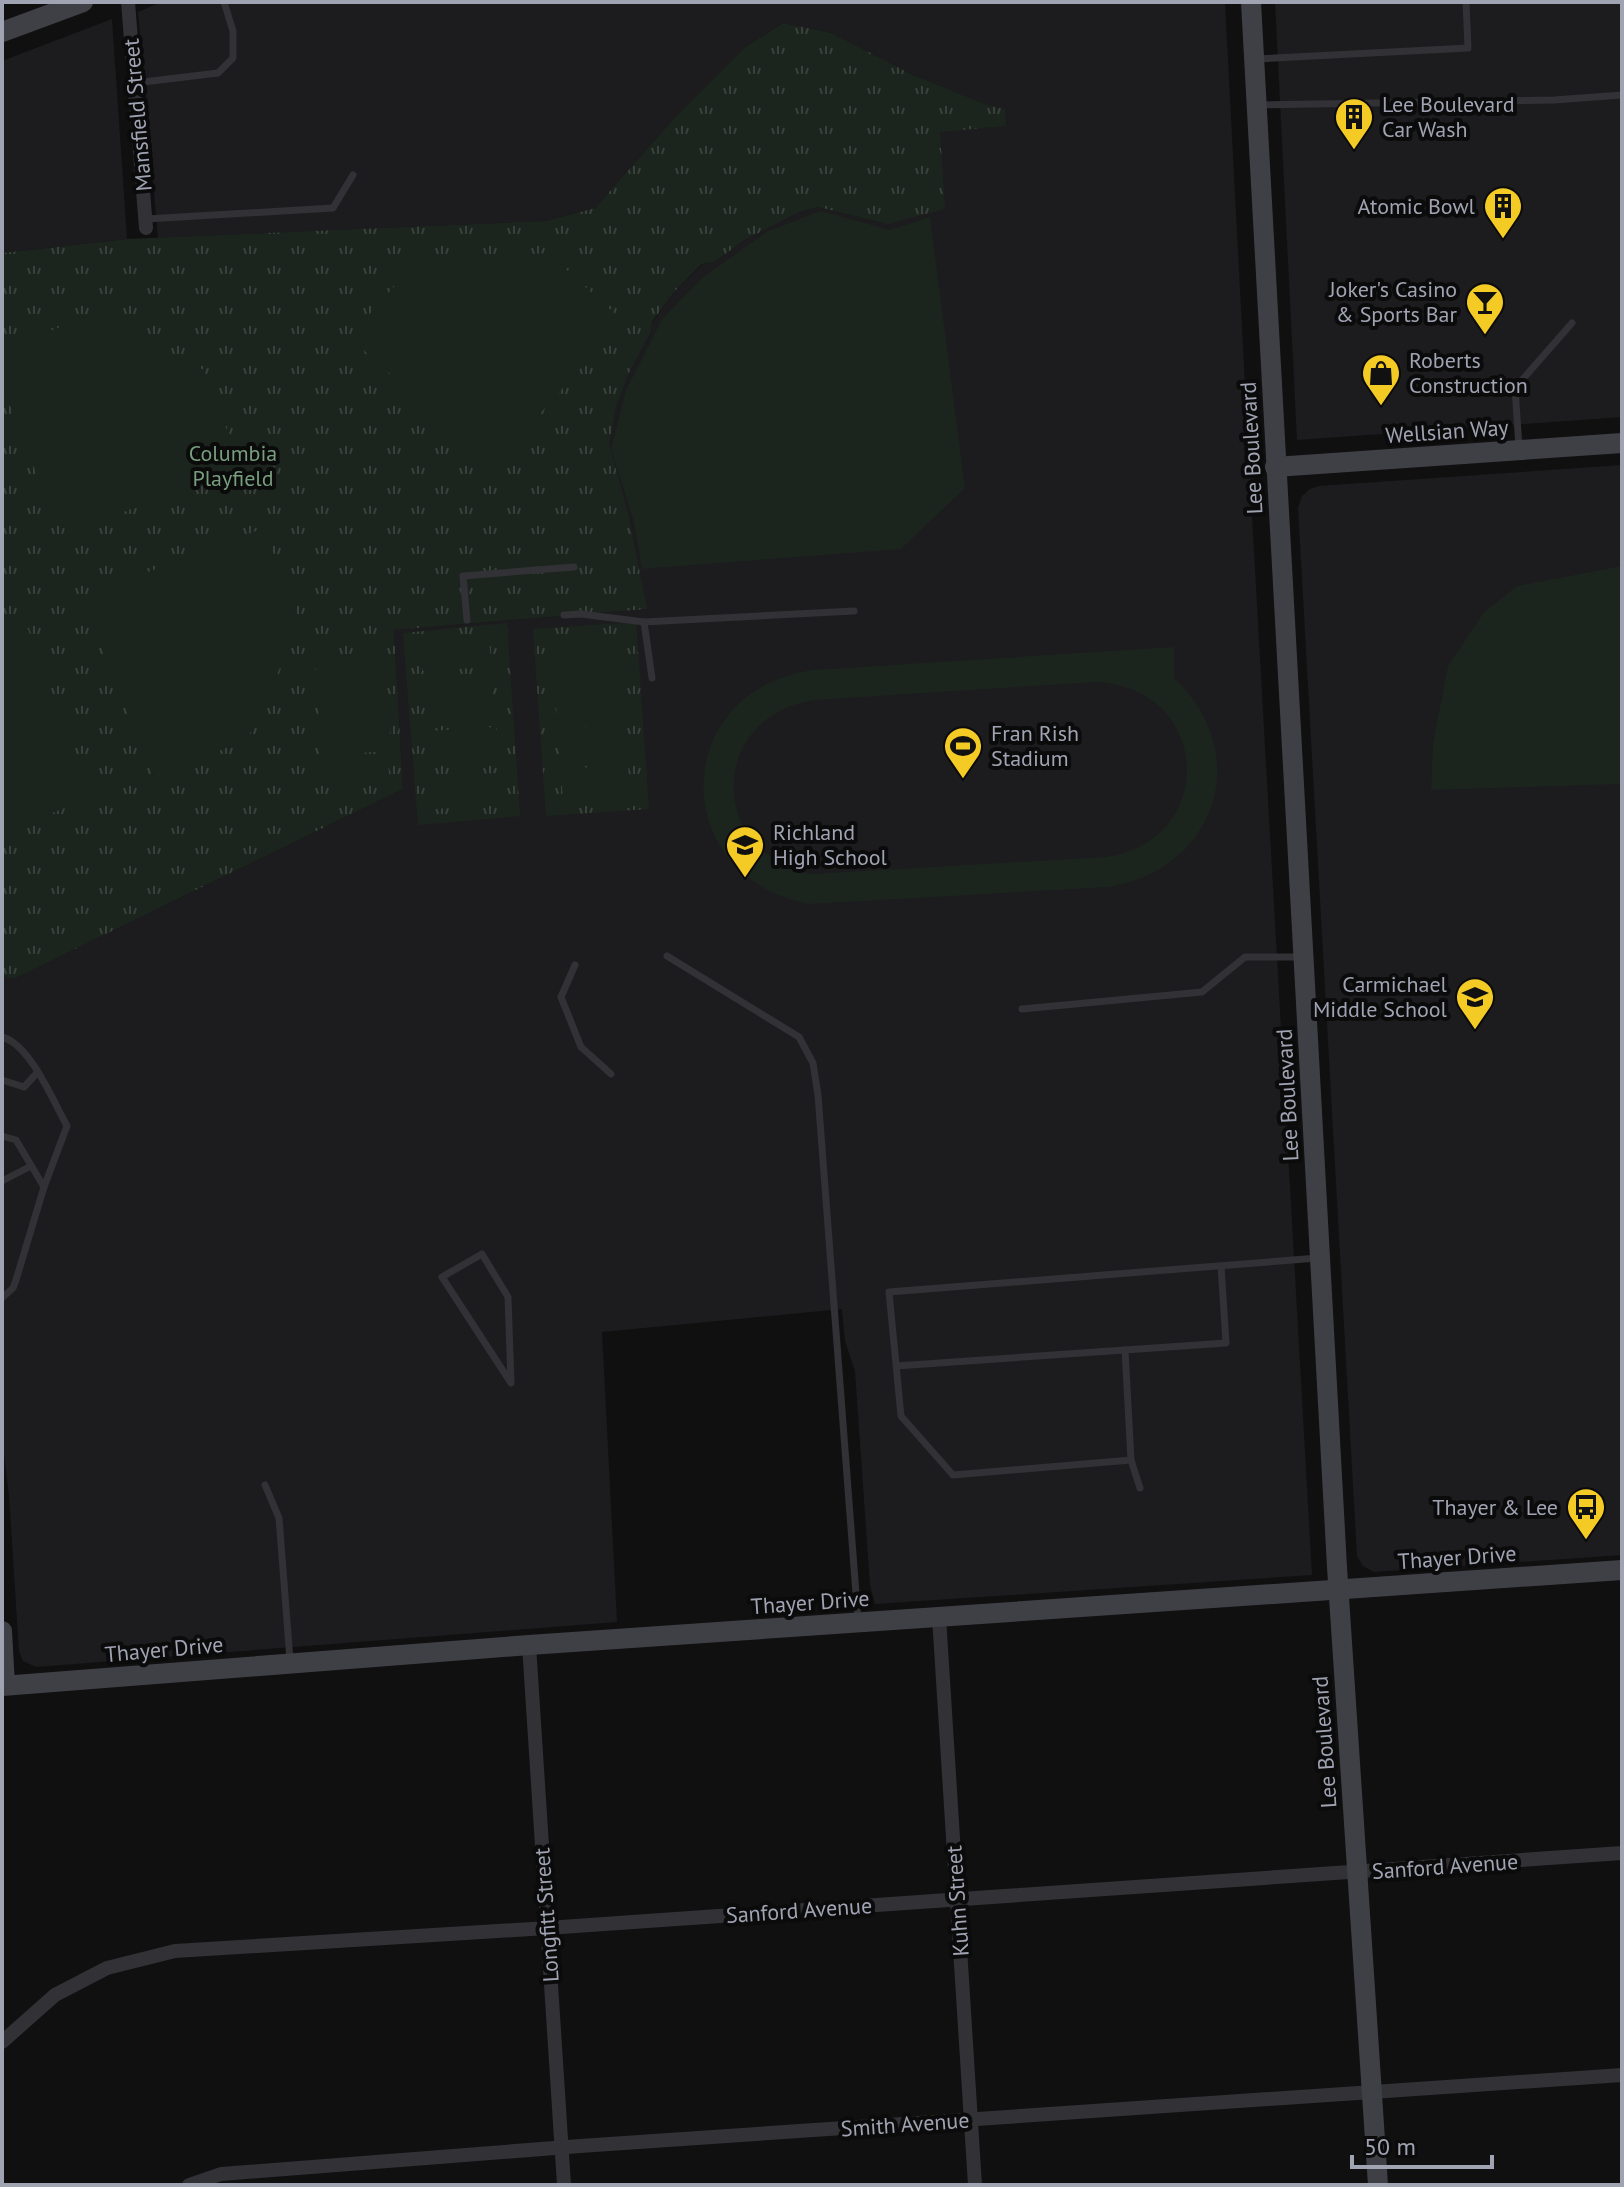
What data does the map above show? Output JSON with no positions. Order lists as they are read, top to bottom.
{
  "streets": {
    "street": [
      "Mansfield Street",
      "Wellsian Way",
      "Lee Boulevard",
      "Thayer Drive",
      "Sanford Avenue",
      "Kuhn Street",
      "Longfitt Street",
      "Smith Avenue"
    ]
  },
  "crossings": [
    ["Wellsian Way", "Lee Boulevard"],
    ["Lee Boulevard", "Thayer Drive"],
    ["Lee Boulevard", "Sanford Avenue"],
    ["Lee Boulevard", "Smith Avenue"],
    ["Thayer Drive", "Kuhn Street"],
    ["Thayer Drive", "Longfitt Street"],
    ["Sanford Avenue", "Kuhn Street"],
    ["Sanford Avenue", "Longfitt Street"],
    ["Kuhn Street", "Smith Avenue"],
    ["Longfitt Street", "Smith Avenue"]
  ],
  "parks": ["Columbia Playfield"],
  "places": {
    "building": ["Lee Boulevard Car Wash", "Atomic Bowl"],
    "bar": ["Joker's Casino & Sports Bar"],
    "shop": ["Roberts Construction"],
    "sports": ["Fran Rish Stadium"],
    "school or university": ["Richland High School", "Carmichael Middle School"],
    "bus stop": ["Thayer & Lee"]
  },
  "scale_bar": "50 m"
}
